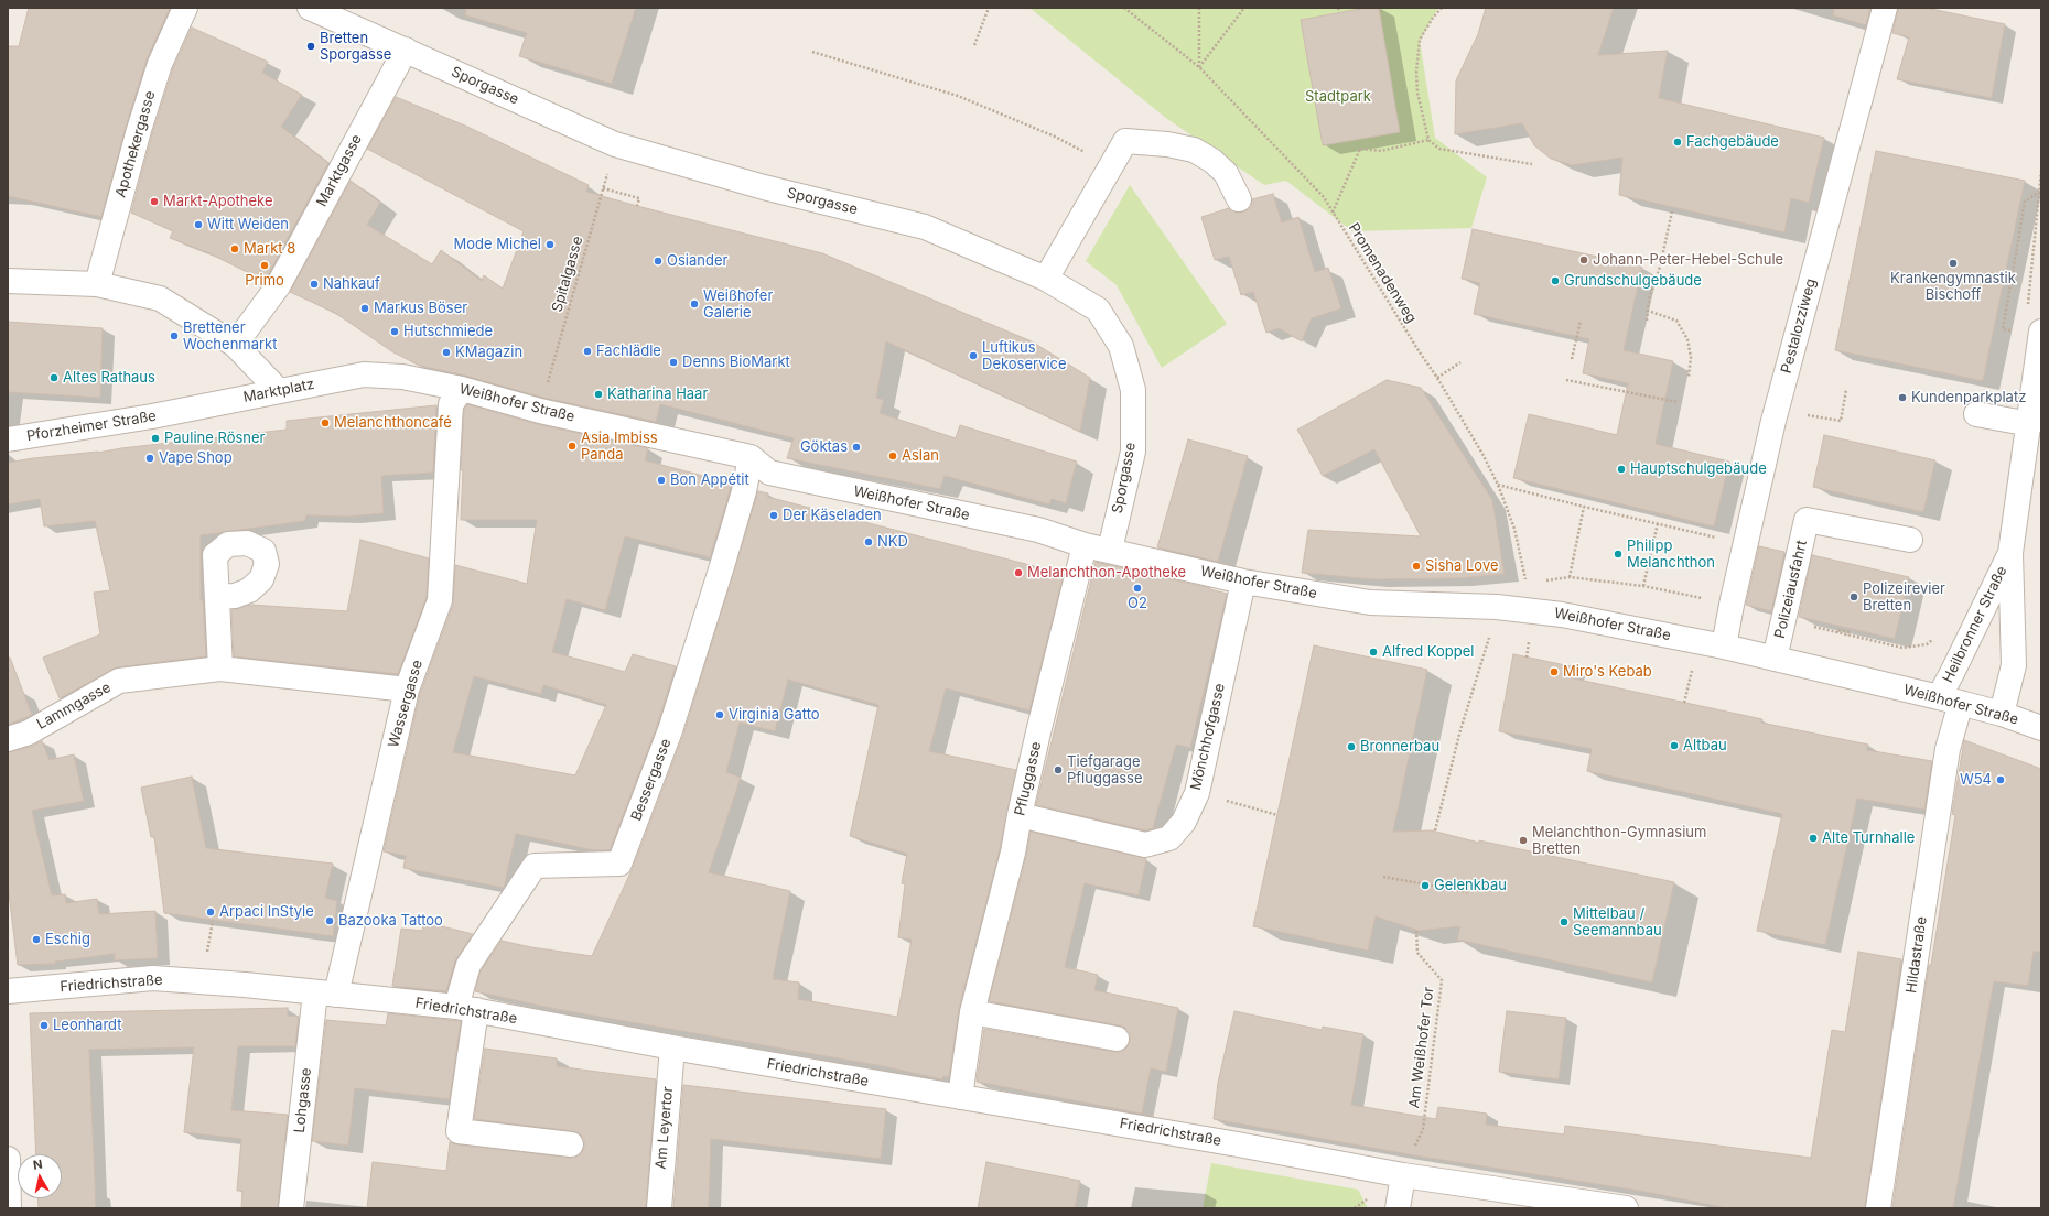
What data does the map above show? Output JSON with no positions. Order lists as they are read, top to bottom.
{
  "streets": {
    "street": [
      "Sporgasse",
      "Apothekergasse",
      "Marktgasse",
      "Pestalozziweg",
      "Marktplatz",
      "Weißhofer Straße",
      "Pforzheimer Straße",
      "Polizeiausfahrt",
      "Heilbronner Straße",
      "Wassergasse",
      "Lammgasse",
      "Mönchhofgasse",
      "Pfluggasse",
      "Bessergasse",
      "Hildastraße",
      "Friedrichstraße",
      "Lohgasse",
      "Am Leyertor"
    ],
    "path": ["Promenadenweg", "Spitalgasse", "Am Weißhofer Tor"]
  },
  "crossings": [
    ["Sporgasse", "Marktgasse"],
    ["Sporgasse", "Spitalgasse"],
    ["Sporgasse", "Weißhofer Straße"],
    ["Promenadenweg", "Weißhofer Straße"],
    ["Spitalgasse", "Weißhofer Straße"],
    ["Pestalozziweg", "Weißhofer Straße"],
    ["Marktplatz", "Weißhofer Straße"],
    ["Marktplatz", "Pforzheimer Straße"],
    ["Weißhofer Straße", "Polizeiausfahrt"],
    ["Weißhofer Straße", "Heilbronner Straße"],
    ["Weißhofer Straße", "Wassergasse"],
    ["Weißhofer Straße", "Mönchhofgasse"],
    ["Weißhofer Straße", "Pfluggasse"],
    ["Weißhofer Straße", "Bessergasse"],
    ["Weißhofer Straße", "Hildastraße"],
    ["Heilbronner Straße", "Hildastraße"],
    ["Wassergasse", "Lammgasse"],
    ["Wassergasse", "Friedrichstraße"],
    ["Wassergasse", "Lohgasse"],
    ["Mönchhofgasse", "Pfluggasse"],
    ["Pfluggasse", "Friedrichstraße"],
    ["Bessergasse", "Friedrichstraße"],
    ["Friedrichstraße", "Am Weißhofer Tor"],
    ["Friedrichstraße", "Lohgasse"],
    ["Friedrichstraße", "Am Leyertor"]
  ],
  "parks": ["Stadtpark"],
  "places": [
    "Bretten Sporgasse",
    "Fachgebäude",
    "Markt-Apotheke",
    "Witt Weiden",
    "Mode Michel",
    "Markt 8",
    "Johann-Peter-Hebel-Schule",
    "Osiander",
    "Krankengymnastik Bischoff",
    "Primo",
    "Grundschulgebäude",
    "Nahkauf",
    "Weißhofer Galerie",
    "Markus Böser",
    "Hutschmiede",
    "Brettener Wochenmarkt",
    "Fachlädle",
    "KMagazin",
    "Luftikus Dekoservice",
    "Denns BioMarkt",
    "Altes Rathaus",
    "Katharina Haar",
    "Kundenparkplatz",
    "Melanchthoncafé",
    "Pauline Rösner",
    "Asia Imbiss Panda",
    "Göktas",
    "Aslan",
    "Vape Shop",
    "Hauptschulgebäude",
    "Bon Appétit",
    "Der Käseladen",
    "NKD",
    "Philipp Melanchthon",
    "Sisha Love",
    "Melanchthon-Apotheke",
    "O2",
    "Polizeirevier Bretten",
    "Alfred Koppel",
    "Miro's Kebab",
    "Virginia Gatto",
    "Altbau",
    "Bronnerbau",
    "Tiefgarage Pfluggasse",
    "W54",
    "Alte Turnhalle",
    "Melanchthon-Gymnasium Bretten",
    "Gelenkbau",
    "Arpaci InStyle",
    "Bazooka Tattoo",
    "Mittelbau / Seemannbau",
    "Eschig",
    "Leonhardt"
  ],
  "north": "top"
}
